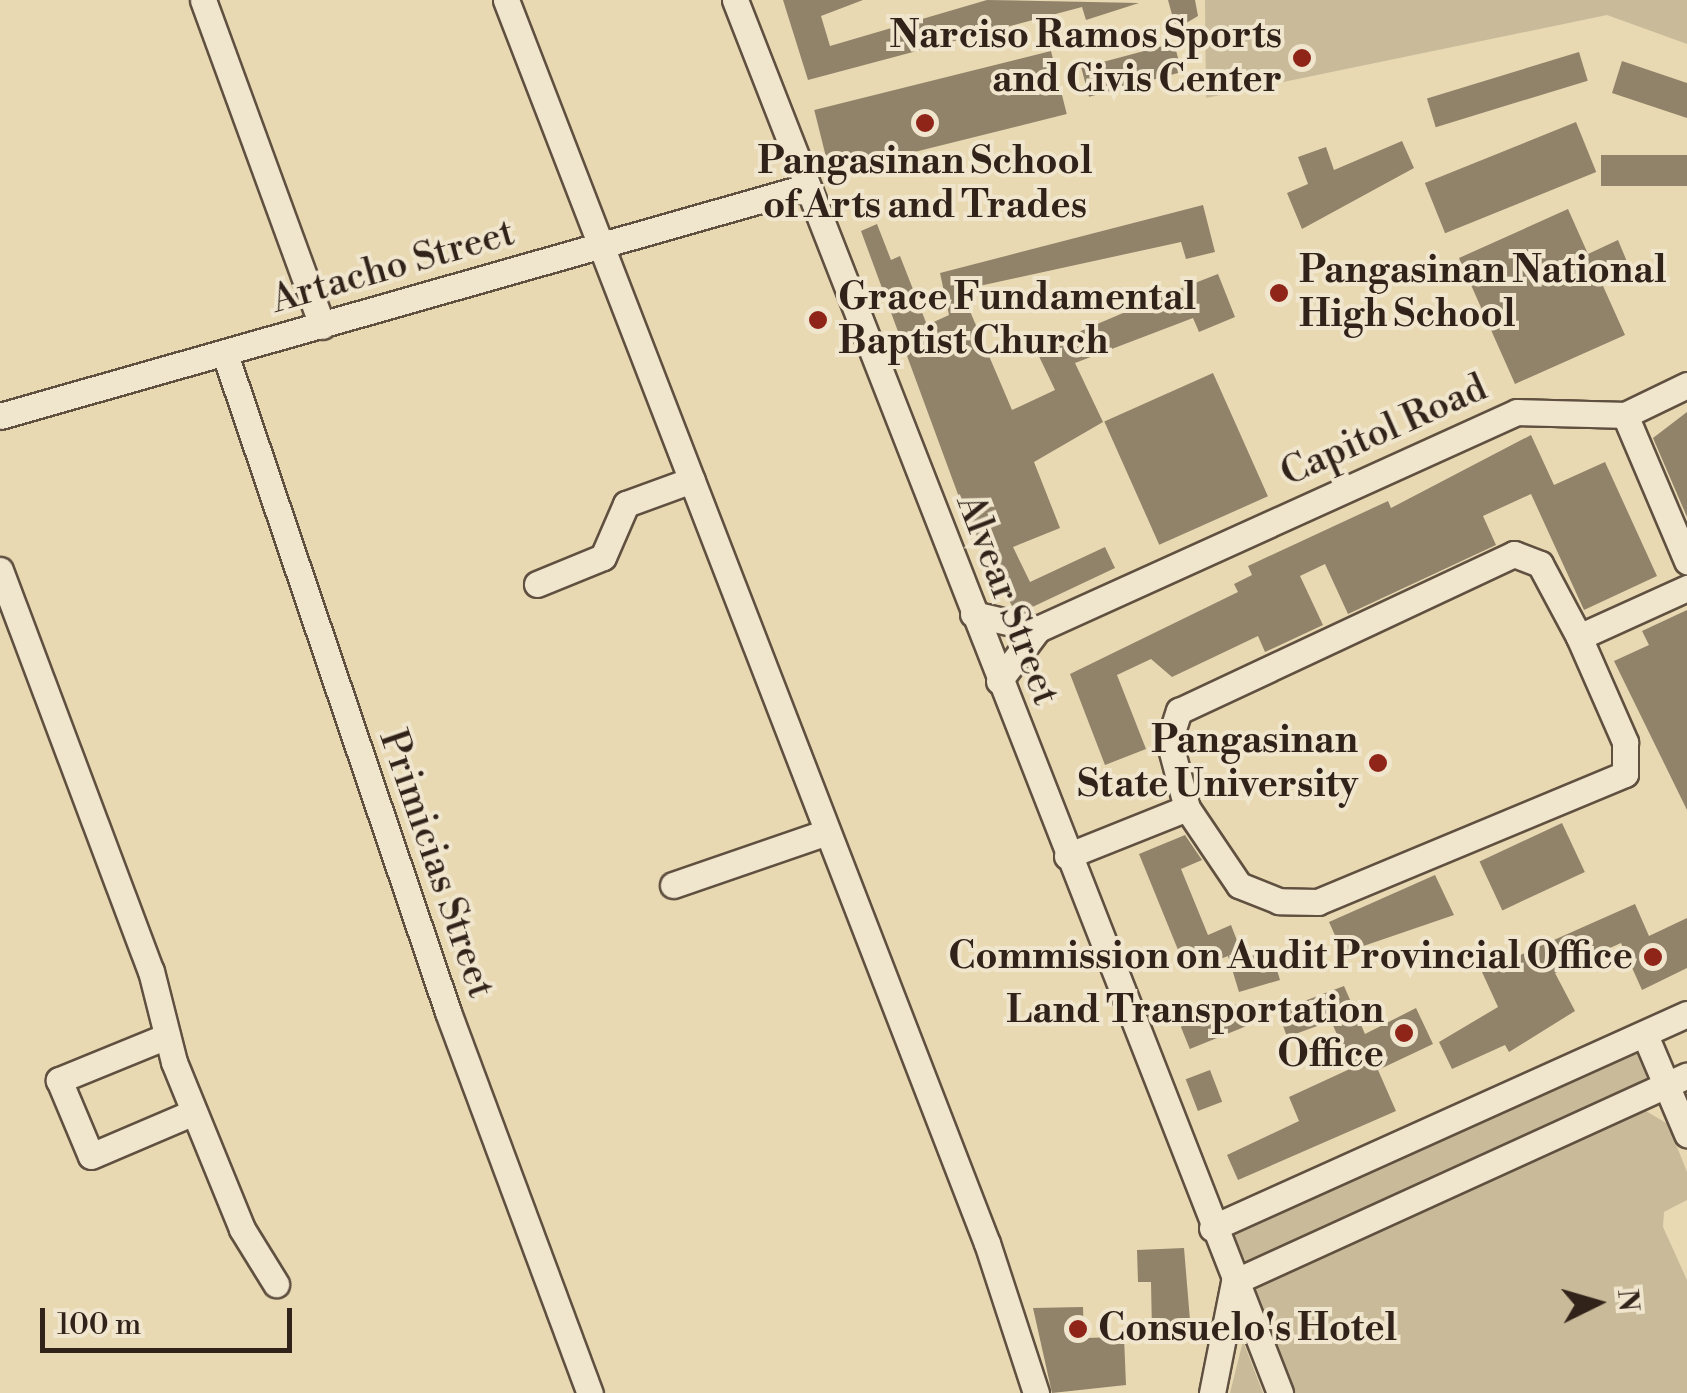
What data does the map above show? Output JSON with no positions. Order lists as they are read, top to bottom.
{
  "streets": {
    "street": [
      "Artacho Street",
      "Capitol Road",
      "Alvear Street",
      "Primicias Street"
    ]
  },
  "crossings": [
    ["Artacho Street", "Alvear Street"],
    ["Artacho Street", "Primicias Street"],
    ["Capitol Road", "Alvear Street"]
  ],
  "places": [
    "Narciso Ramos Sports and Civis Center",
    "Pangasinan School of Arts and Trades",
    "Pangasinan National High School",
    "Grace Fundamental Baptist Church",
    "Pangasinan State University",
    "Commission on Audit Provincial Office",
    "Land Transportation Office",
    "Consuelo's Hotel"
  ],
  "scale_bar": "100 m",
  "north": "right"
}
